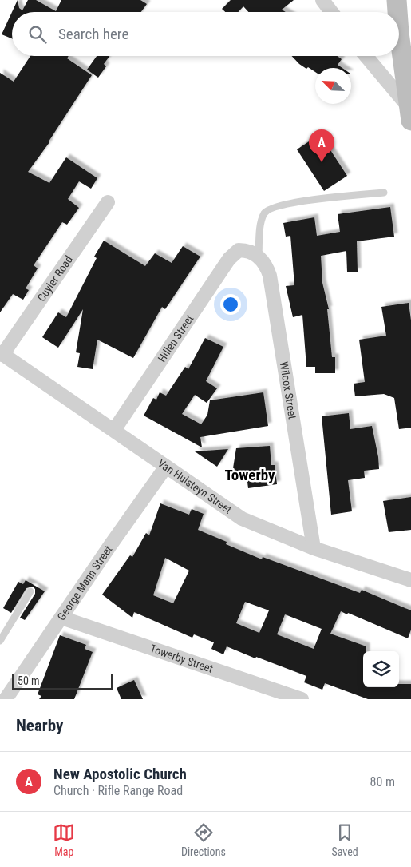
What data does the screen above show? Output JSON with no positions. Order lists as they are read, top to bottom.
{
  "streets": {
    "street": [
      "Cuyler Road",
      "Hillen Street",
      "Wilcox Street",
      "Van Hulsteyn Street",
      "George Mann Street",
      "Towerby Street"
    ]
  },
  "crossings": [
    ["Cuyler Road", "Van Hulsteyn Street"],
    ["Hillen Street", "Wilcox Street"],
    ["Hillen Street", "Van Hulsteyn Street"],
    ["Wilcox Street", "Van Hulsteyn Street"],
    ["Van Hulsteyn Street", "George Mann Street"],
    ["George Mann Street", "Towerby Street"]
  ],
  "districts": ["Towerby"],
  "scale_bar": "50 m",
  "north": "top left",
  "page": {
    "search": "Search here",
    "pins": "A",
    "scale": "50 m",
    "heading": "Nearby",
    "list": [
      {
        "mark": "A",
        "name": "New Apostolic Church",
        "note": "Church · Rifle Range Road",
        "value": "80 m"
      }
    ],
    "nav": ["Map", "Directions", "Saved"]
  }
}
